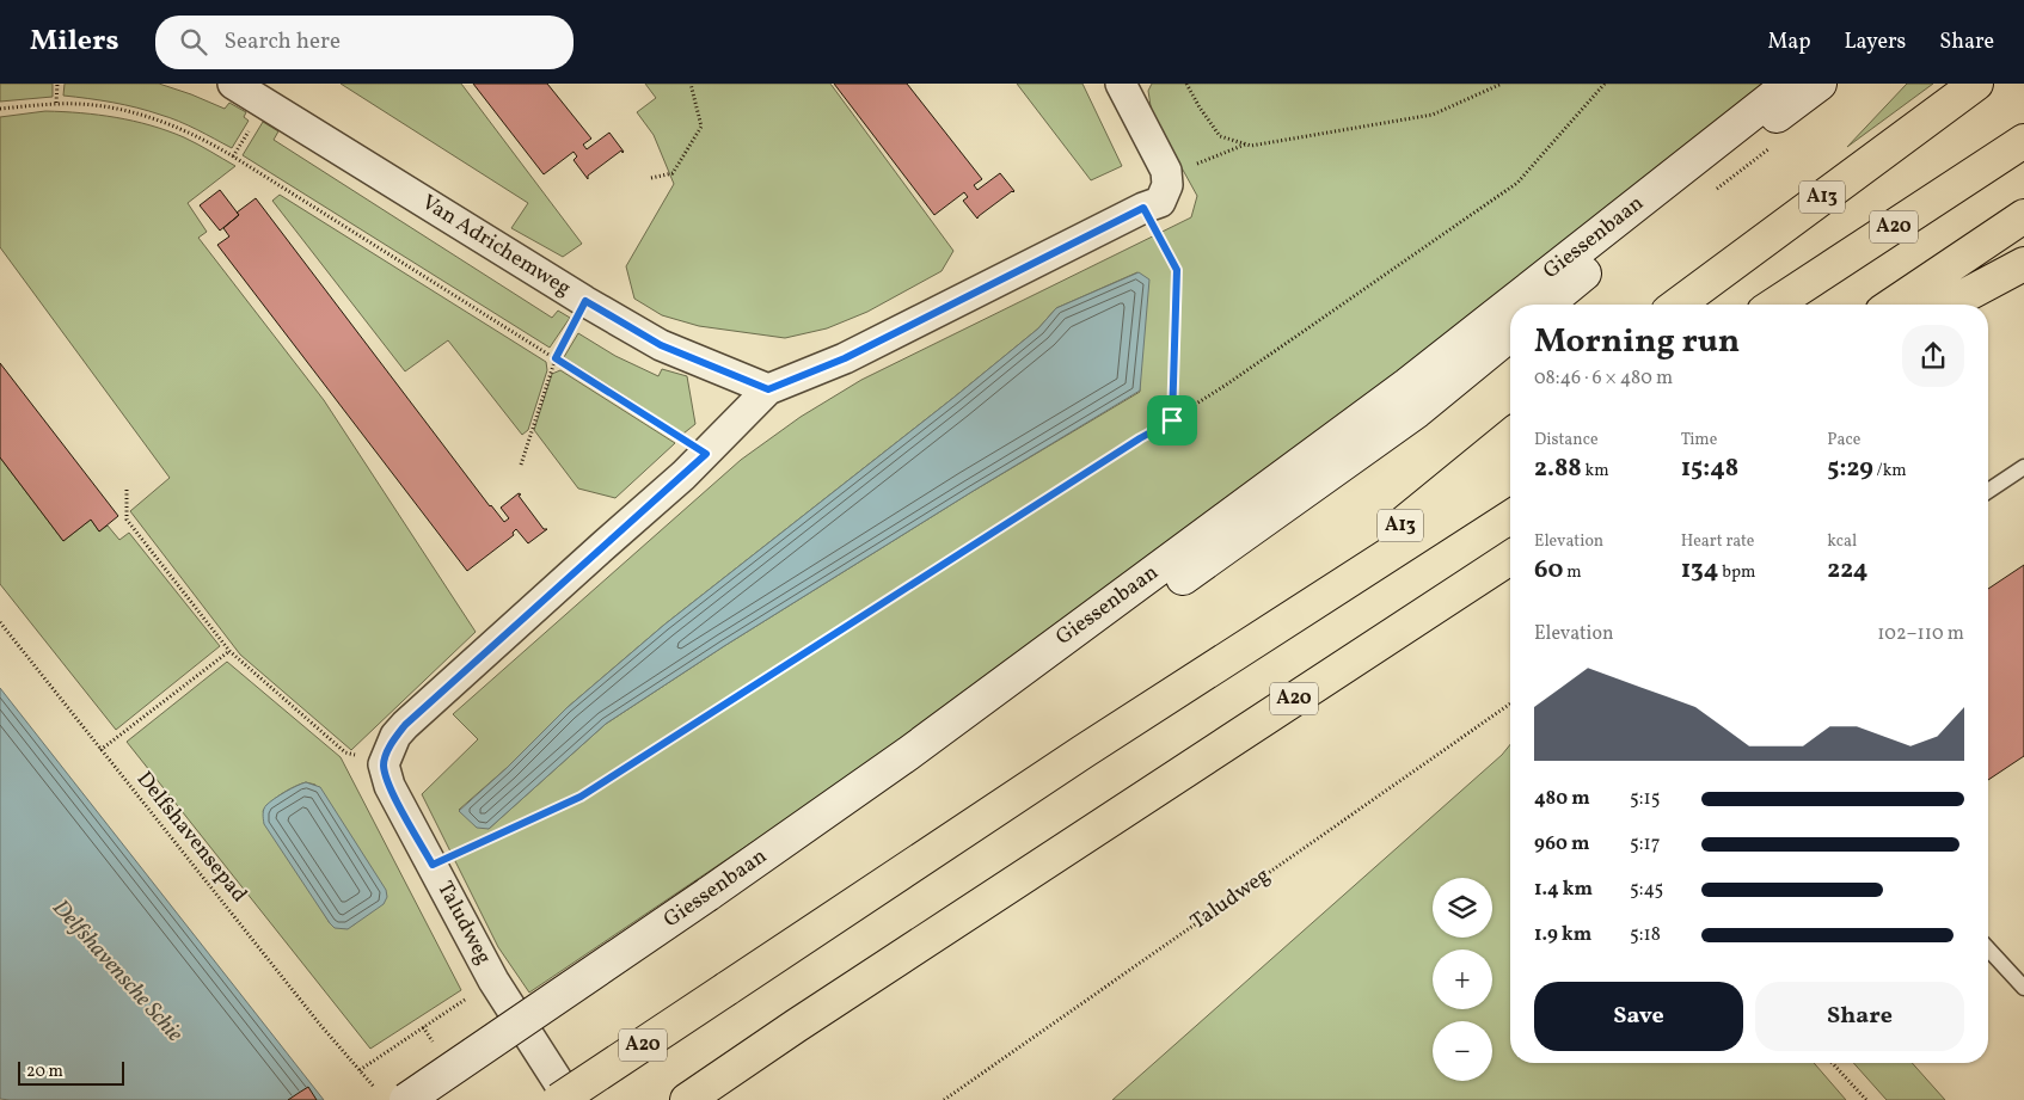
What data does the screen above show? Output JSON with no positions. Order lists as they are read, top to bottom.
{
  "streets": {
    "highway": ["A13", "A20"],
    "street": ["Giessenbaan", "Van Adrichemweg", "Taludweg"],
    "path": ["Delfshavensepad"]
  },
  "crossings": [
    ["A13", "A20"],
    ["Delfshavensepad", "Taludweg"]
  ],
  "water": ["Delfshavensche Schie"],
  "scale_bar": "20 m",
  "page": {
    "header": "Milers",
    "search": "Search here",
    "nav": ["Map", "Layers", "Share"],
    "heading": ["Morning run", "08:46 · 6 × 480 m"],
    "stats": [
      ["Distance", "2.88 km"],
      ["Time", "15:48"],
      ["Pace", "5:29 /km"],
      ["Elevation", "60 m"],
      ["Heart rate", "134 bpm"],
      ["kcal", "224"]
    ],
    "chart": ["Elevation", "102–110 m"],
    "list": [
      {
        "name": "480 m",
        "note": "5:15"
      },
      {
        "name": "960 m",
        "note": "5:17"
      },
      {
        "name": "1.4 km",
        "note": "5:45"
      },
      {
        "name": "1.9 km",
        "note": "5:18"
      }
    ],
    "map_buttons": ["+", "−"],
    "buttons": ["Save", "Share"],
    "scale": "20 m"
  }
}
